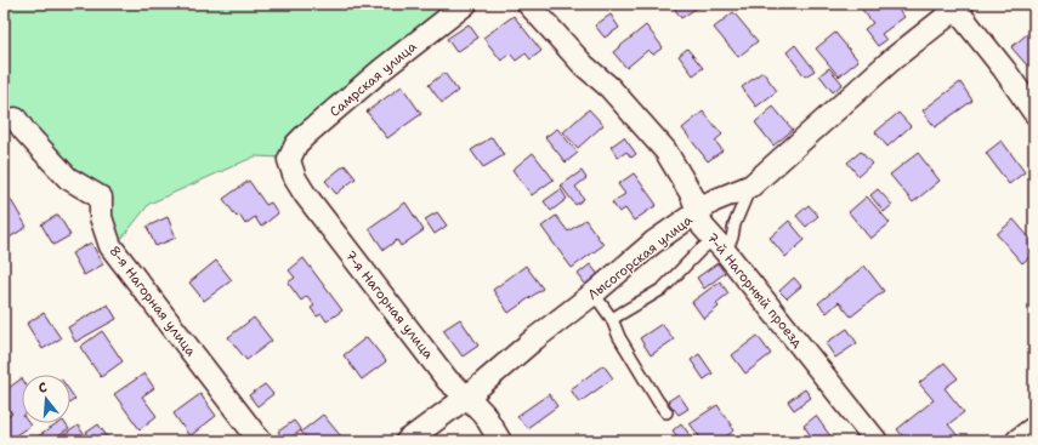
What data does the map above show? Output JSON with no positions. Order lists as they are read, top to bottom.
{
  "streets": {
    "street": [
      "Самрская улица",
      "Лысогорская улица",
      "7-й Нагорный проезд",
      "8-я Нагорная улица",
      "7-я Нагорная улица"
    ]
  },
  "crossings": [
    ["Самрская улица", "7-я Нагорная улица"],
    ["Лысогорская улица", "7-й Нагорный проезд"],
    ["Лысогорская улица", "7-я Нагорная улица"]
  ],
  "north": "top"
}
